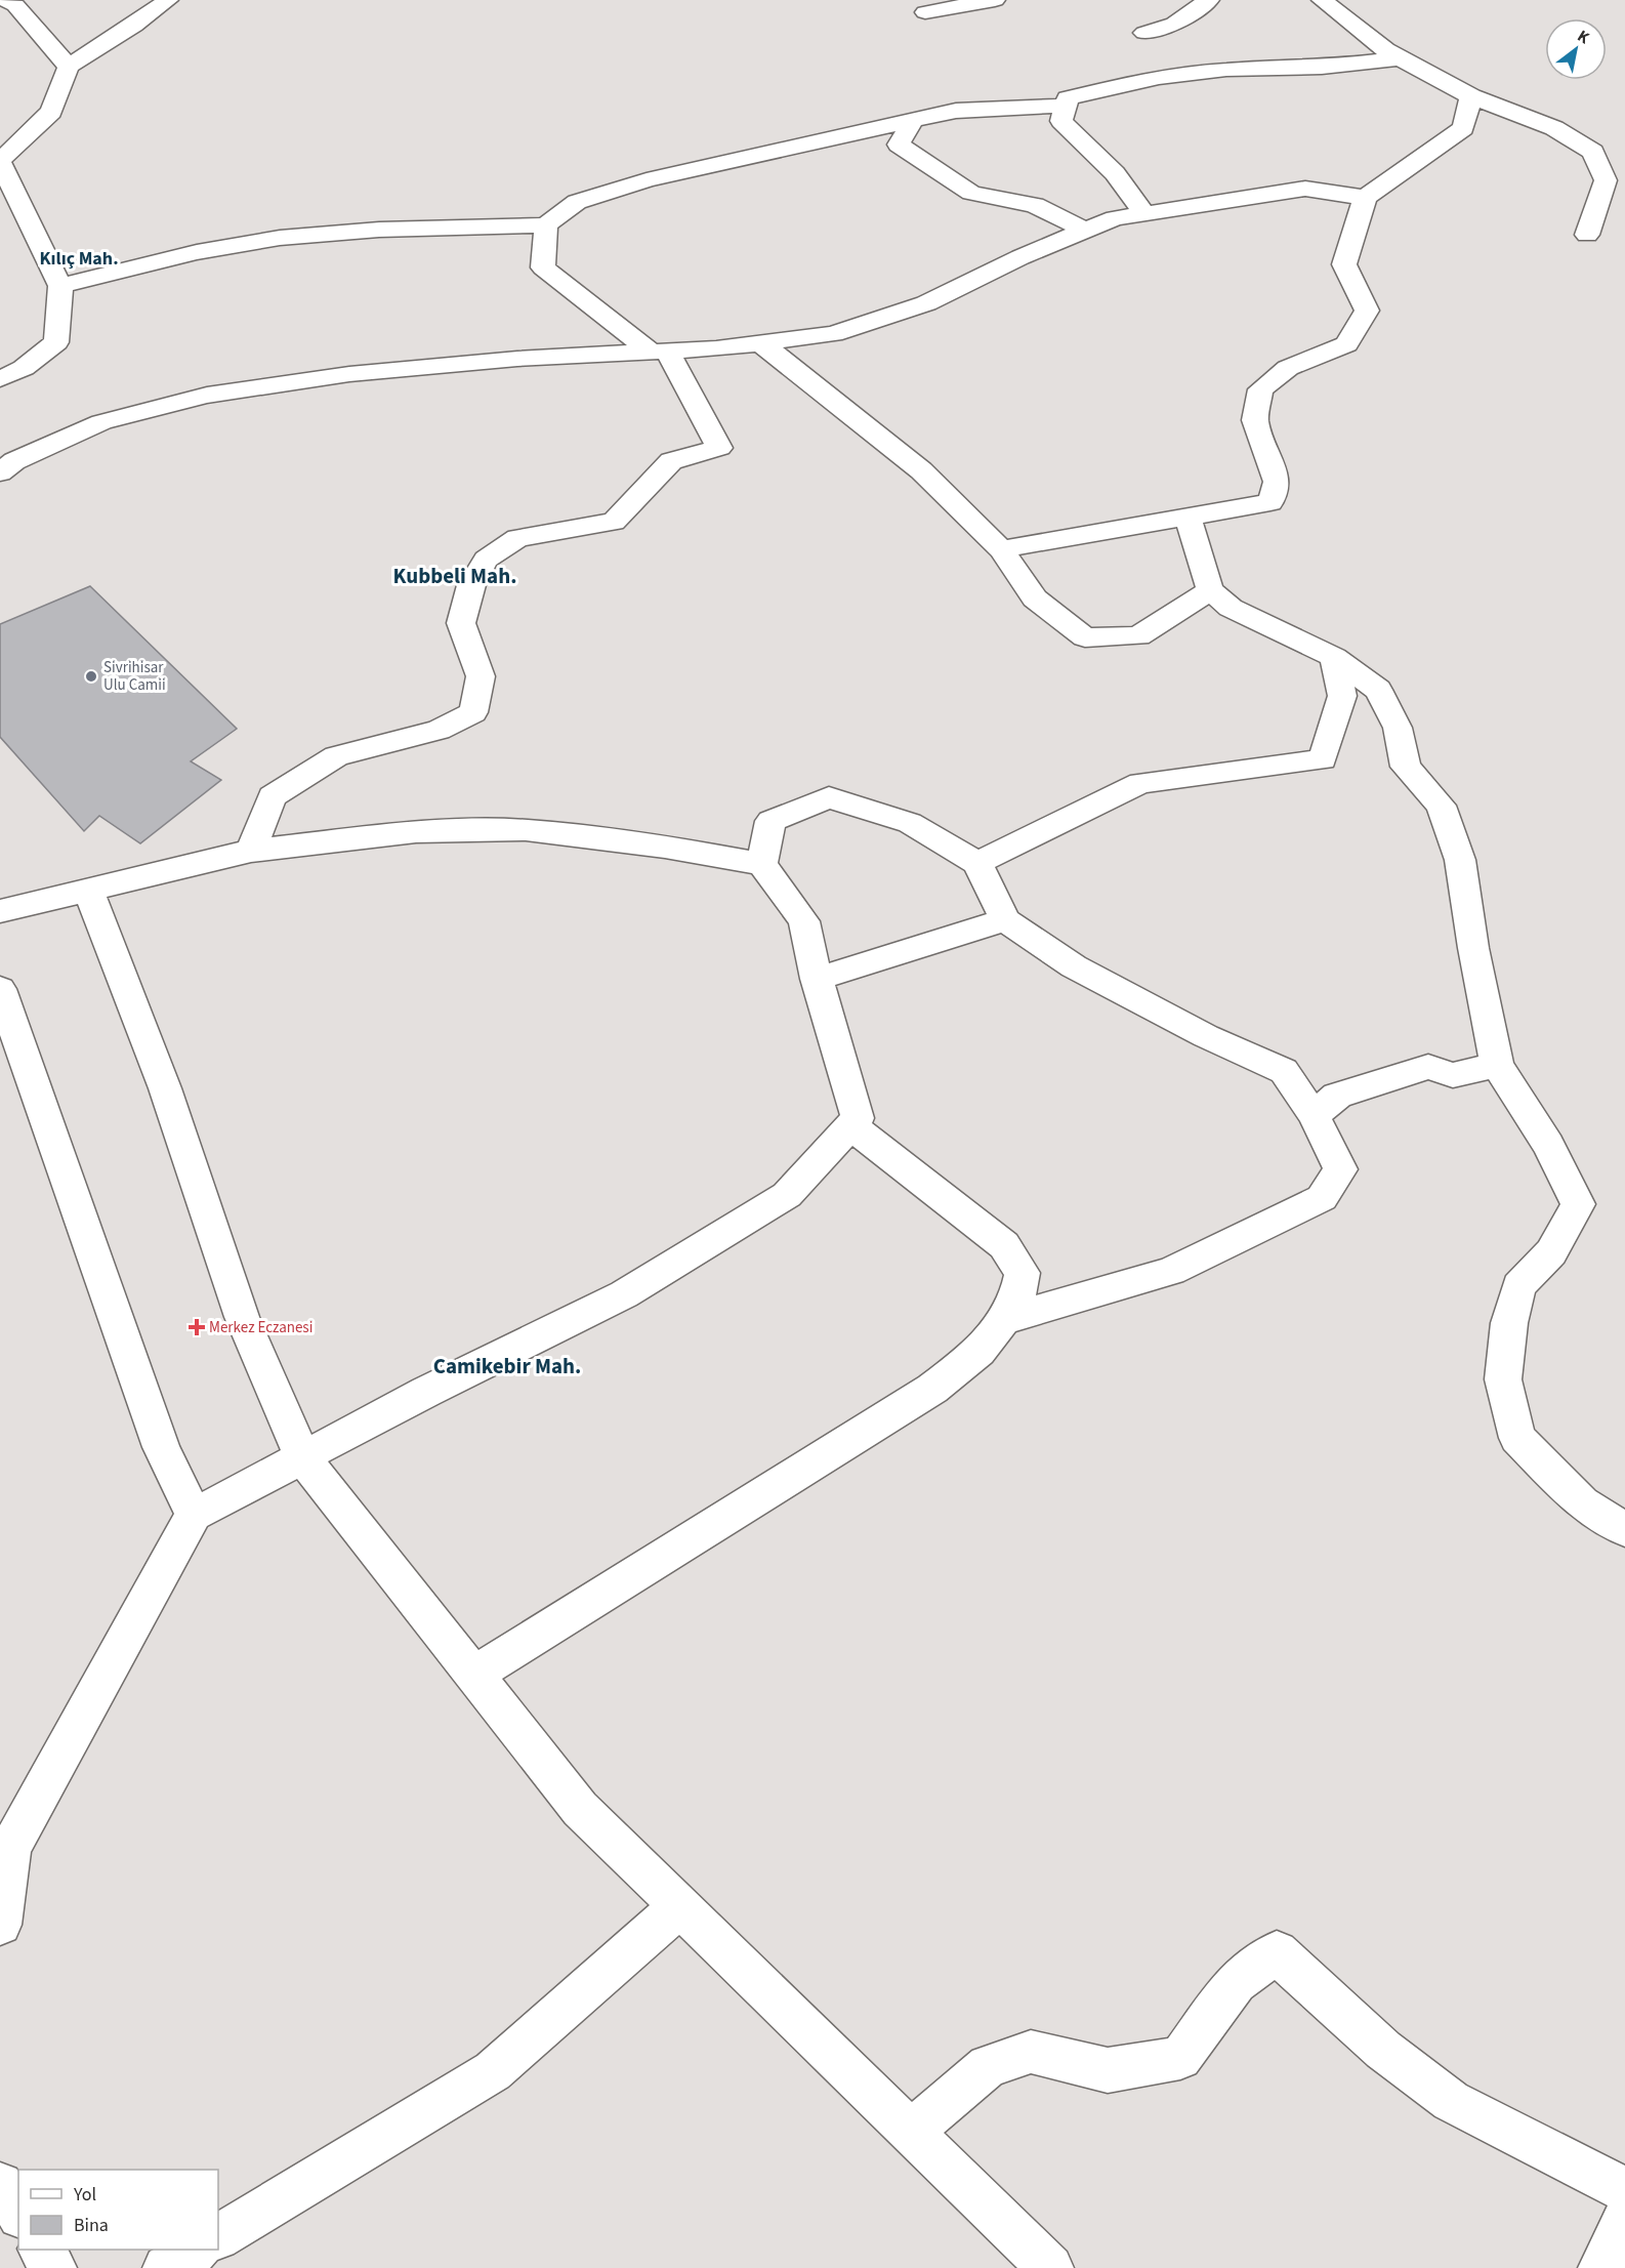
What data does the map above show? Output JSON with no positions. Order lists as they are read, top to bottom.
{
  "districts": ["Kılıç Mah.", "Kubbeli Mah.", "Camikebir Mah."],
  "places": {
    "other": ["Sivrihisar Ulu Camii"],
    "health": ["Merkez Eczanesi"]
  },
  "legend": ["Yol", "Bina"],
  "north": "top right"
}
